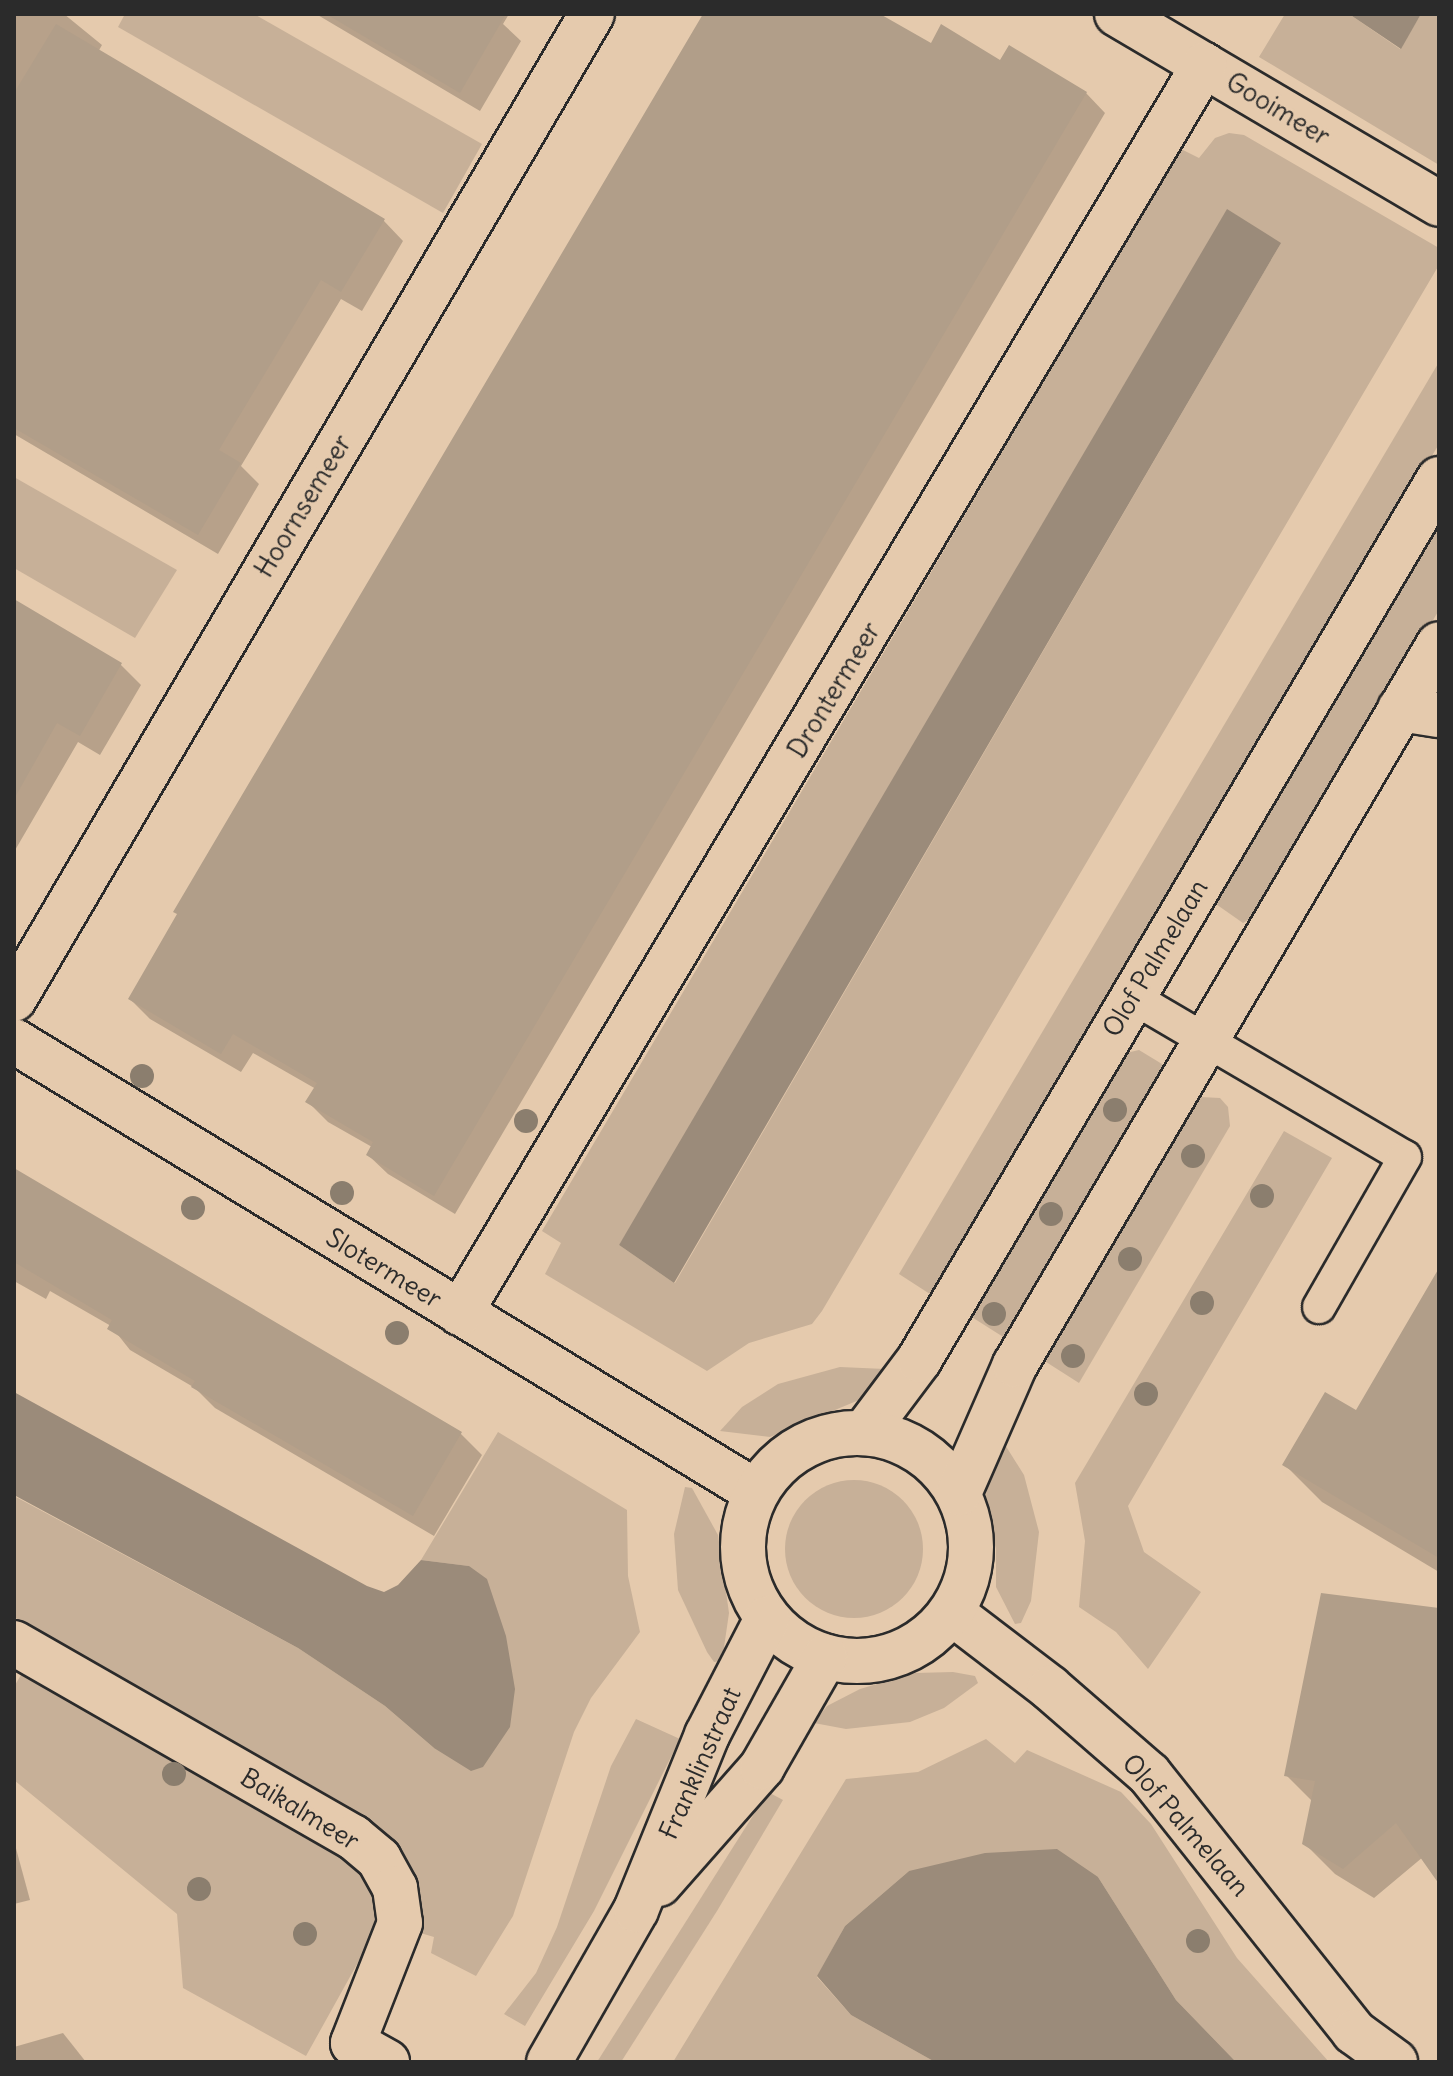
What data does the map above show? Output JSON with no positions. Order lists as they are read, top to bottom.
{
  "streets": {
    "street": [
      "Gooimeer",
      "Hoornsemeer",
      "Drontermeer",
      "Olof Palmelaan",
      "Slotermeer",
      "Franklinstraat",
      "Baikalmeer"
    ]
  },
  "crossings": [
    ["Gooimeer", "Drontermeer"],
    ["Drontermeer", "Slotermeer"],
    ["Olof Palmelaan", "Slotermeer"],
    ["Olof Palmelaan", "Franklinstraat"],
    ["Slotermeer", "Franklinstraat"]
  ]
}
